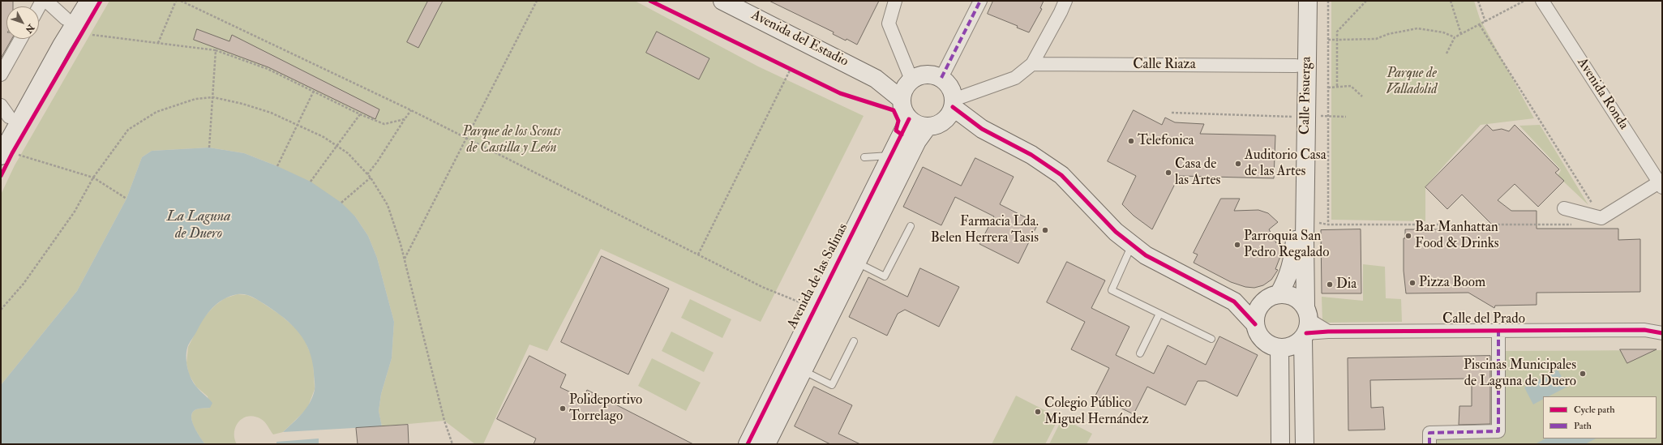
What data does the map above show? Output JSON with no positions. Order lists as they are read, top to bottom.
{
  "streets": {
    "street": [
      "Avenida del Estadio",
      "Calle Riaza",
      "Avenida Ronda",
      "Calle Pisuerga",
      "Avenida de las Salinas",
      "Calle del Prado"
    ]
  },
  "crossings": [
    ["Avenida del Estadio", "Avenida de las Salinas"],
    ["Calle Riaza", "Calle Pisuerga"],
    ["Calle Pisuerga", "Calle del Prado"]
  ],
  "water": ["La Laguna de Duero"],
  "parks": ["Parque de Valladolid", "Parque de los Scouts de Castilla y León"],
  "places": [
    "Telefonica",
    "Auditorio Casa de las Artes",
    "Casa de las Artes",
    "Farmacia Lda. Belen Herrera Tasis",
    "Bar Manhattan Food & Drinks",
    "Parroquia San Pedro Regalado",
    "Pizza Boom",
    "Dia",
    "Piscinas Municipales de Laguna de Duero",
    "Polideportivo Torrelago",
    "Colegio Público Miguel Hernández"
  ],
  "legend": ["Cycle path", "Path"],
  "north": "bottom right"
}
